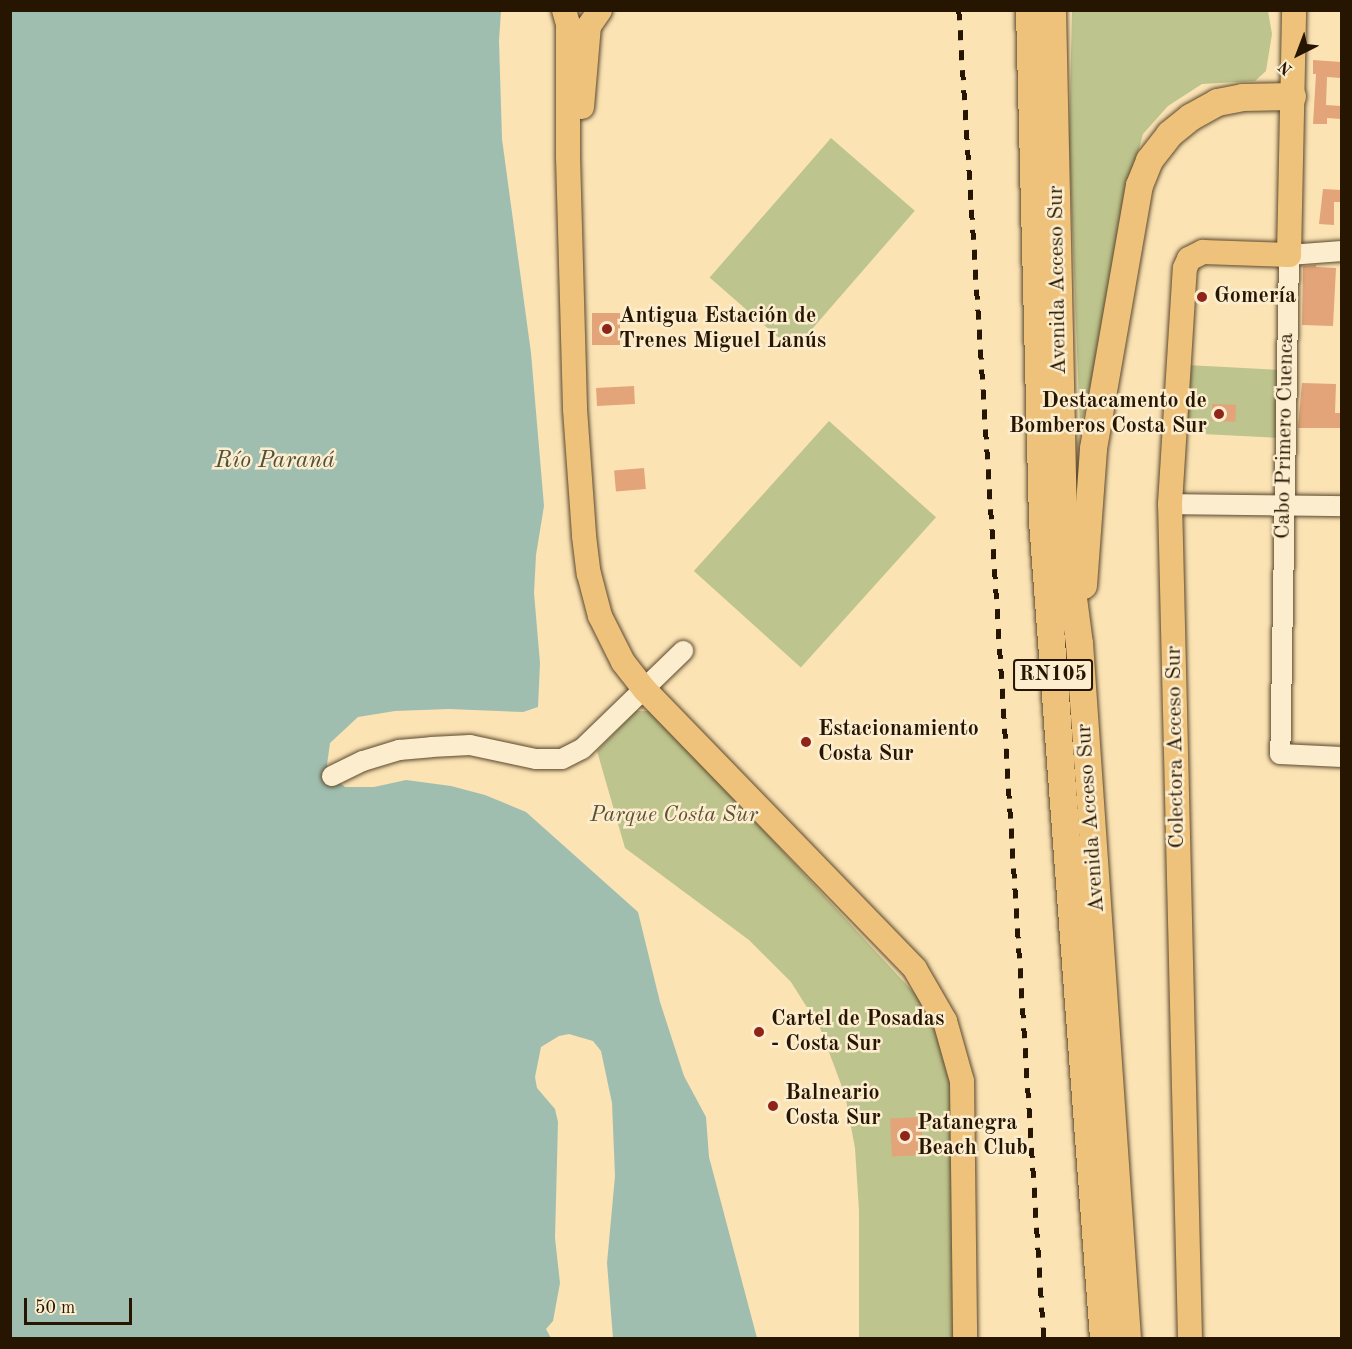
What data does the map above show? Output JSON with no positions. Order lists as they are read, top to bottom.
{
  "streets": {
    "highway": ["Avenida Acceso Sur", "RN105"],
    "main road": ["Cabo Primero Cuenca", "Colectora Acceso Sur"]
  },
  "crossings": [
    ["Cabo Primero Cuenca", "Colectora Acceso Sur"]
  ],
  "water": ["Río Paraná"],
  "parks": ["Parque Costa Sur"],
  "places": [
    "Gomería",
    "Antigua Estación de Trenes Miguel Lanús",
    "Destacamento de Bomberos Costa Sur",
    "Estacionamiento Costa Sur",
    "Cartel de Posadas - Costa Sur",
    "Balneario Costa Sur",
    "Patanegra Beach Club"
  ],
  "scale_bar": "50 m",
  "north": "bottom left"
}
